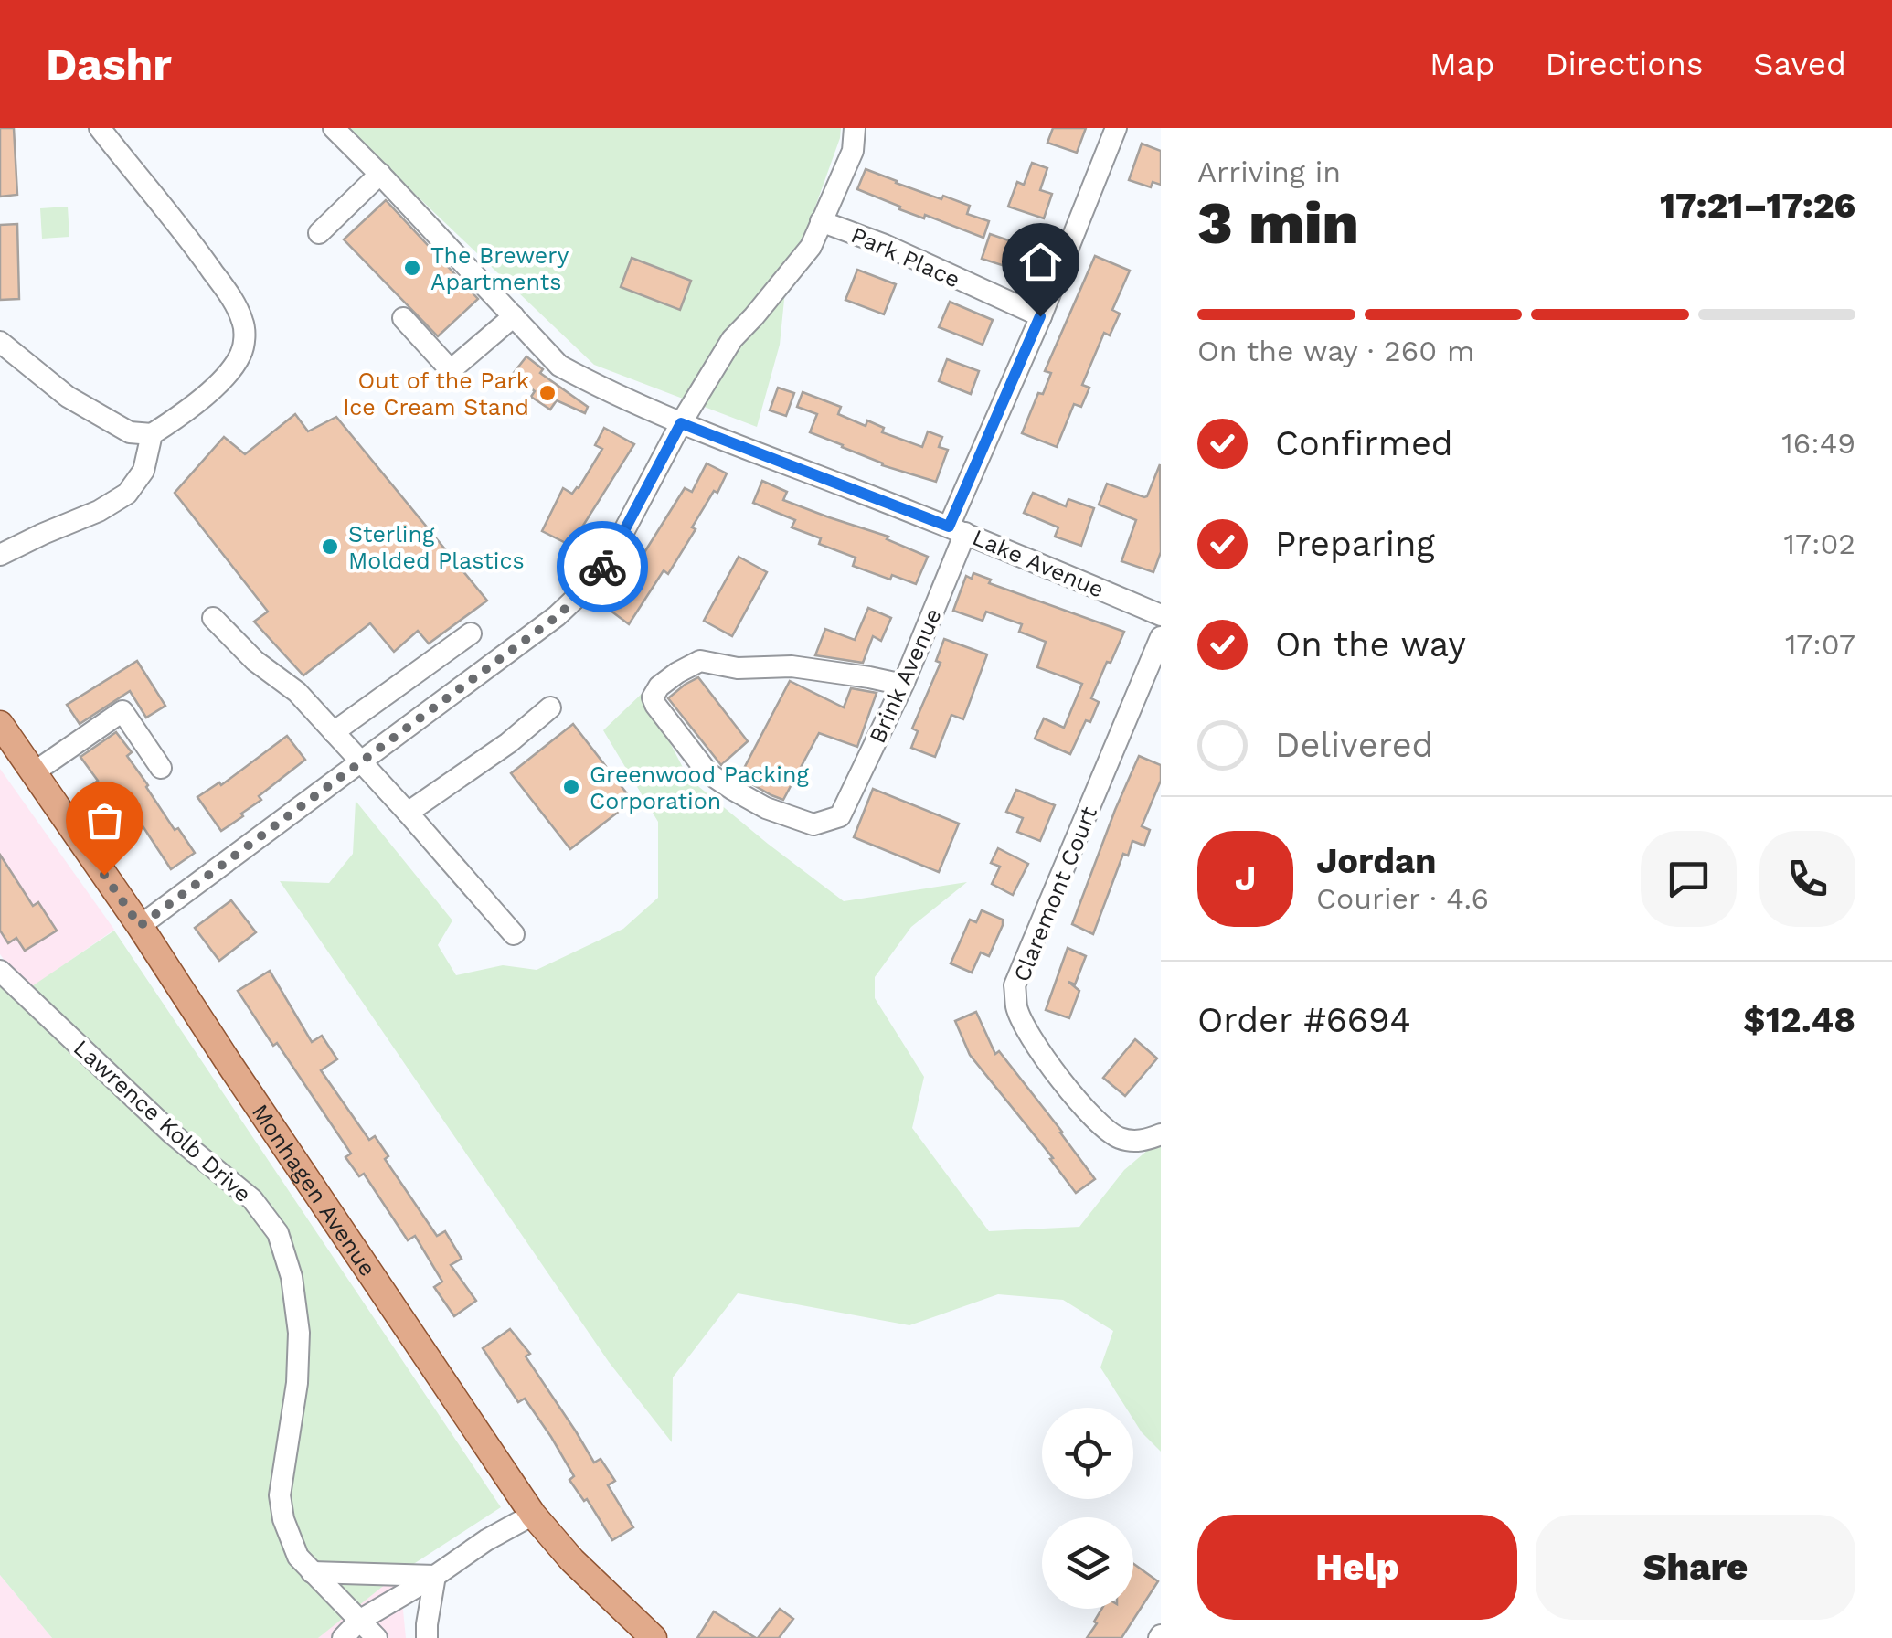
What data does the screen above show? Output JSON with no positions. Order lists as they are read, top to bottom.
{
  "streets": {
    "main road": ["Monhagen Avenue"],
    "street": [
      "Park Place",
      "Lake Avenue",
      "Brink Avenue",
      "Claremont Court",
      "Lawrence Kolb Drive"
    ]
  },
  "crossings": [
    ["Park Place", "Brink Avenue"],
    ["Lake Avenue", "Brink Avenue"]
  ],
  "places": [
    "The Brewery Apartments",
    "Out of the Park Ice Cream Stand",
    "Sterling Molded Plastics",
    "Greenwood Packing Corporation"
  ],
  "page": {
    "header": "Dashr",
    "nav": ["Map", "Directions", "Saved"],
    "heading": ["3 min", "Arriving in", "17:21–17:26"],
    "panel": [
      "Jordan",
      "Courier · 4.6",
      "Order #6694",
      "$12.48"
    ],
    "bar": "On the way · 260 m",
    "list": [
      ["Confirmed", "16:49"],
      ["Preparing", "17:02"],
      ["On the way", "17:07"],
      "Delivered"
    ],
    "round": "J",
    "buttons": ["Help", "Share"]
  }
}
